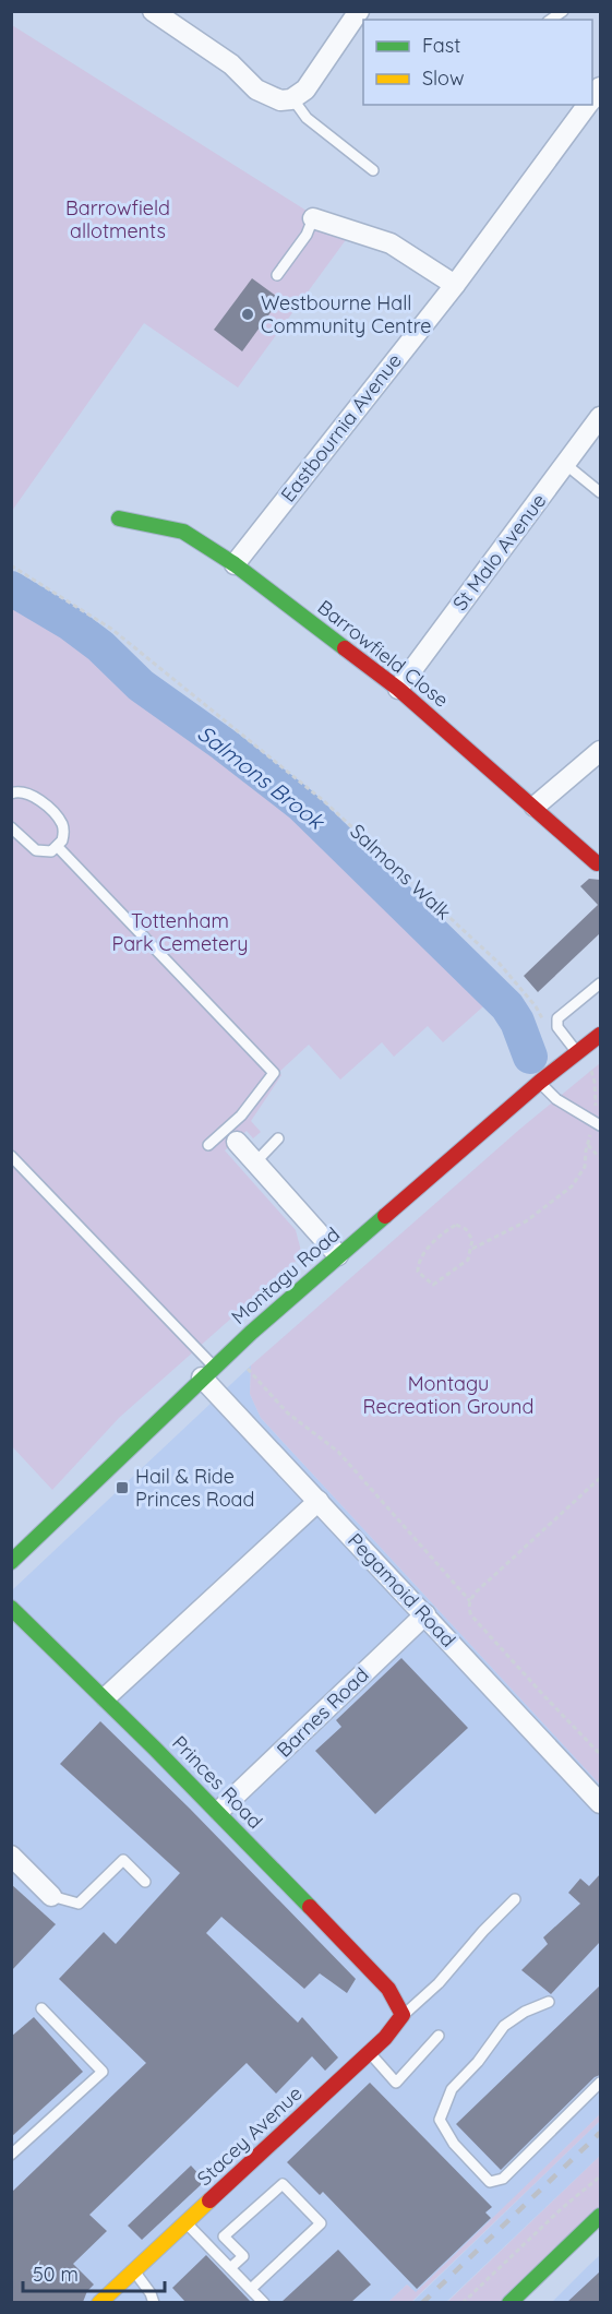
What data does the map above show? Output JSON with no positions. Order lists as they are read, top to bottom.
{
  "streets": {
    "street": [
      "Eastbournia Avenue",
      "St Malo Avenue",
      "Barrowfield Close",
      "Montagu Road",
      "Pegamoid Road",
      "Barnes Road",
      "Princes Road",
      "Stacey Avenue"
    ],
    "path": ["Salmons Walk"]
  },
  "crossings": [
    ["Eastbournia Avenue", "Barrowfield Close"],
    ["St Malo Avenue", "Barrowfield Close"],
    ["Montagu Road", "Pegamoid Road"],
    ["Pegamoid Road", "Barnes Road"],
    ["Barnes Road", "Princes Road"],
    ["Princes Road", "Stacey Avenue"]
  ],
  "water": ["Salmons Brook"],
  "parks": ["Barrowfield allotments", "Tottenham Park Cemetery", "Montagu Recreation Ground"],
  "places": {
    "other": ["Westbourne Hall Community Centre"],
    "transit": ["Hail & Ride Princes Road"]
  },
  "legend": ["Fast", "Slow"],
  "scale_bar": "50 m"
}
